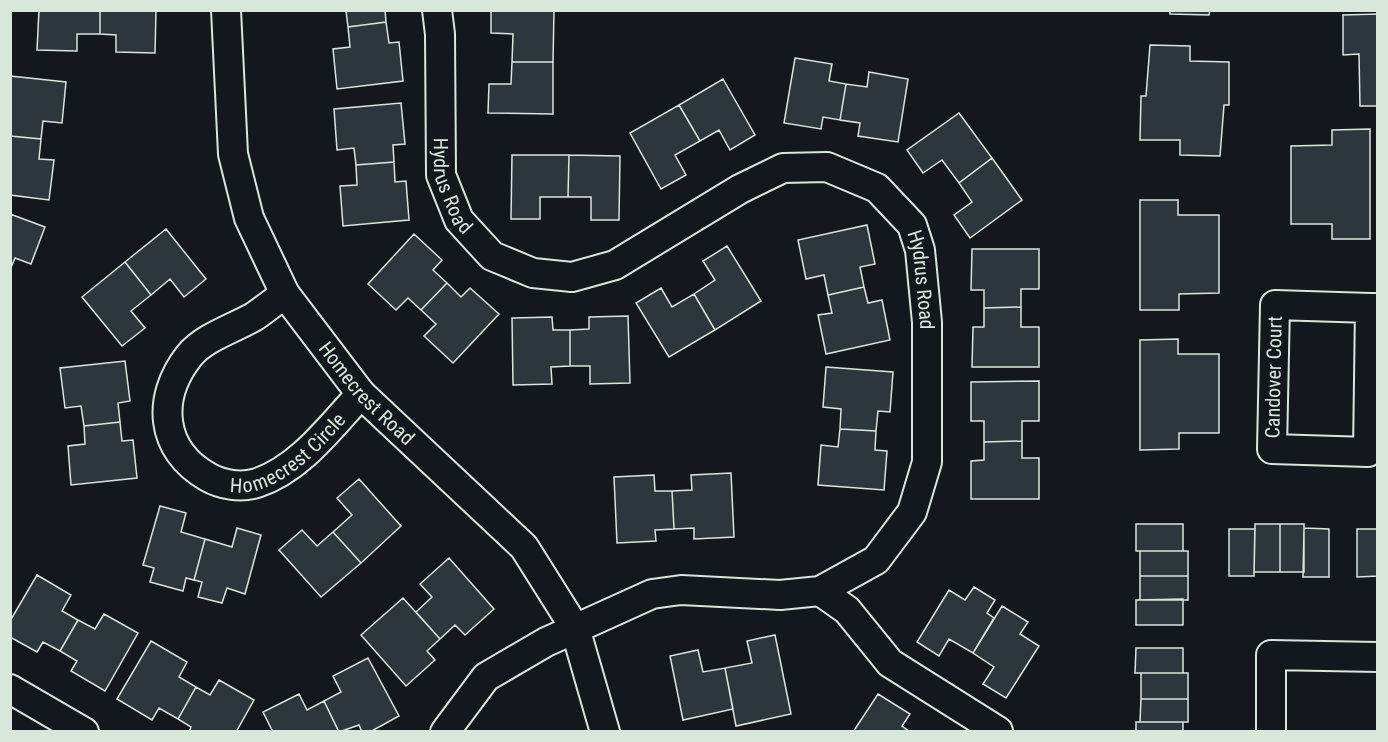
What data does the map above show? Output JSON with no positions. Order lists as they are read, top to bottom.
{
  "streets": {
    "street": [
      "Hydrus Road",
      "Candover Court",
      "Homecrest Road",
      "Homecrest Circle"
    ]
  },
  "crossings": [
    ["Hydrus Road", "Homecrest Road"],
    ["Homecrest Road", "Homecrest Circle"]
  ]
}
